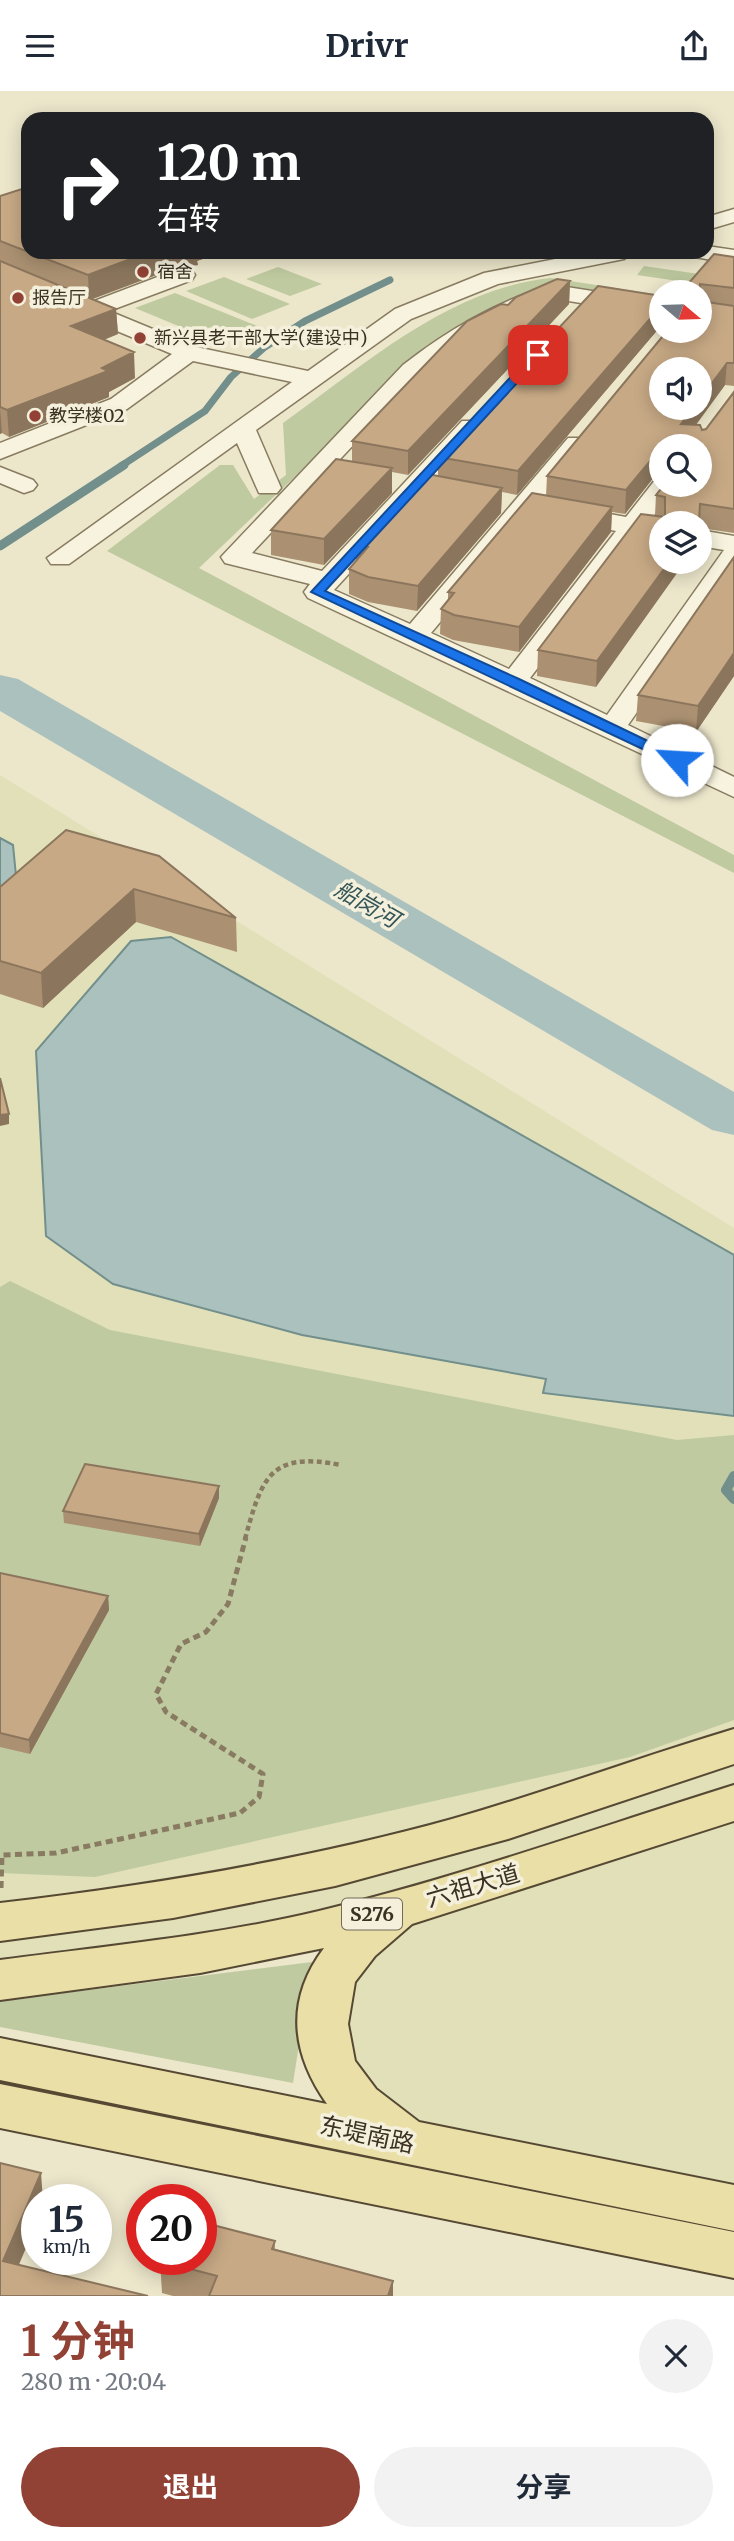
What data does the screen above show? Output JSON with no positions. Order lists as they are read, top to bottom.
{
  "streets": {
    "main road": ["六祖大道", "S276", "东堤南路"]
  },
  "water": ["船岗河"],
  "places": [
    "宿舍",
    "报告厅",
    "新兴县老干部大学(建设中)",
    "教学楼02"
  ],
  "north": "right",
  "page": {
    "header": "Drivr",
    "turn": ["120 m", "右转"],
    "speed": "15 km/h",
    "limit": "20",
    "heading": ["1 分钟", "280 m · 20:04"],
    "buttons": ["退出", "分享"]
  }
}
